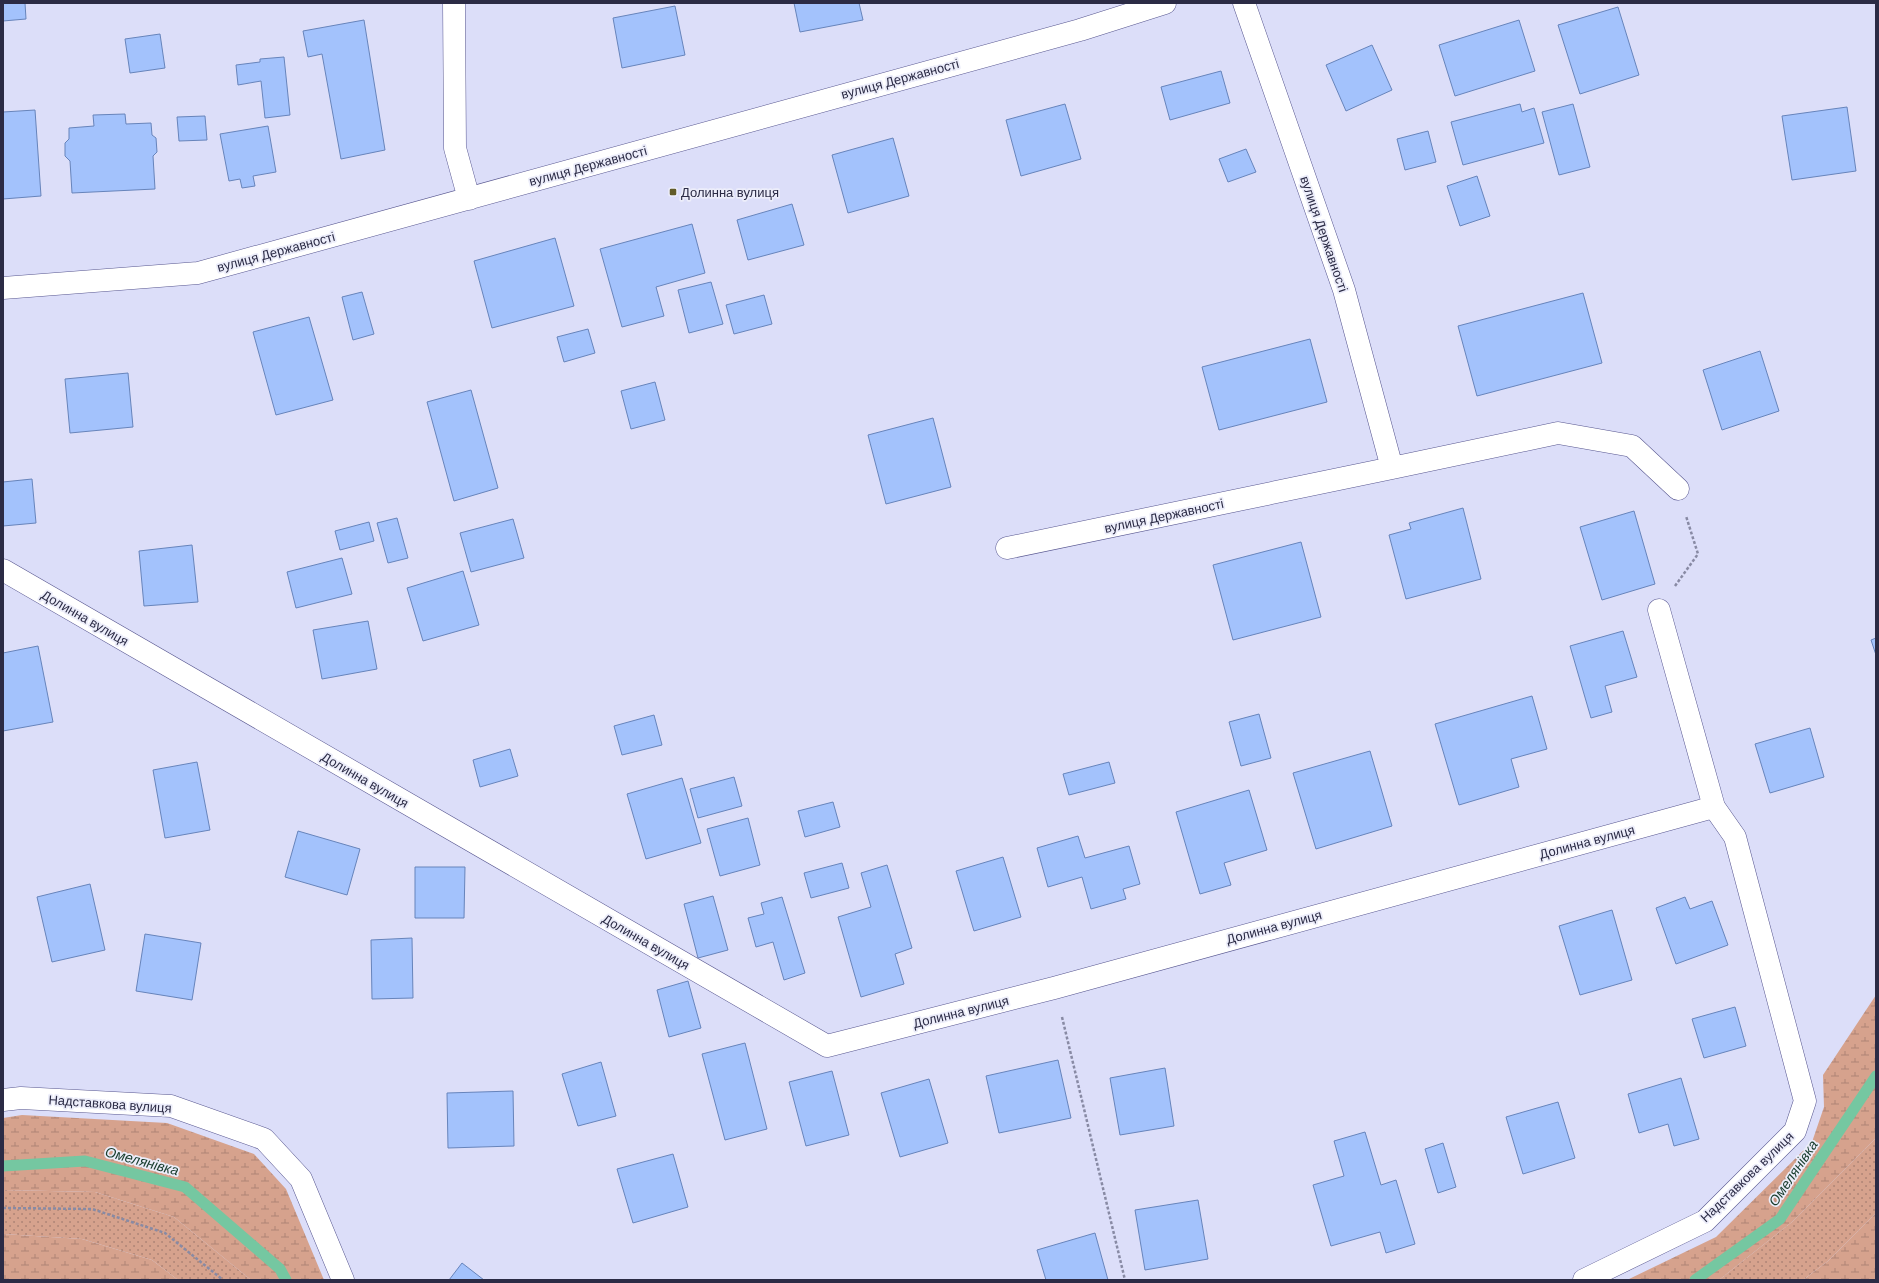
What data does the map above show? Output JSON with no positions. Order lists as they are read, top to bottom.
{
  "streets": {
    "street": ["вулиця Державності", "Долинна вулиця", "Надставкова вулиця"]
  },
  "crossings": [
    ["Долинна вулиця", "Надставкова вулиця"]
  ],
  "water": ["Омелянівка"],
  "places": {
    "transit": ["Долинна вулиця"]
  }
}
